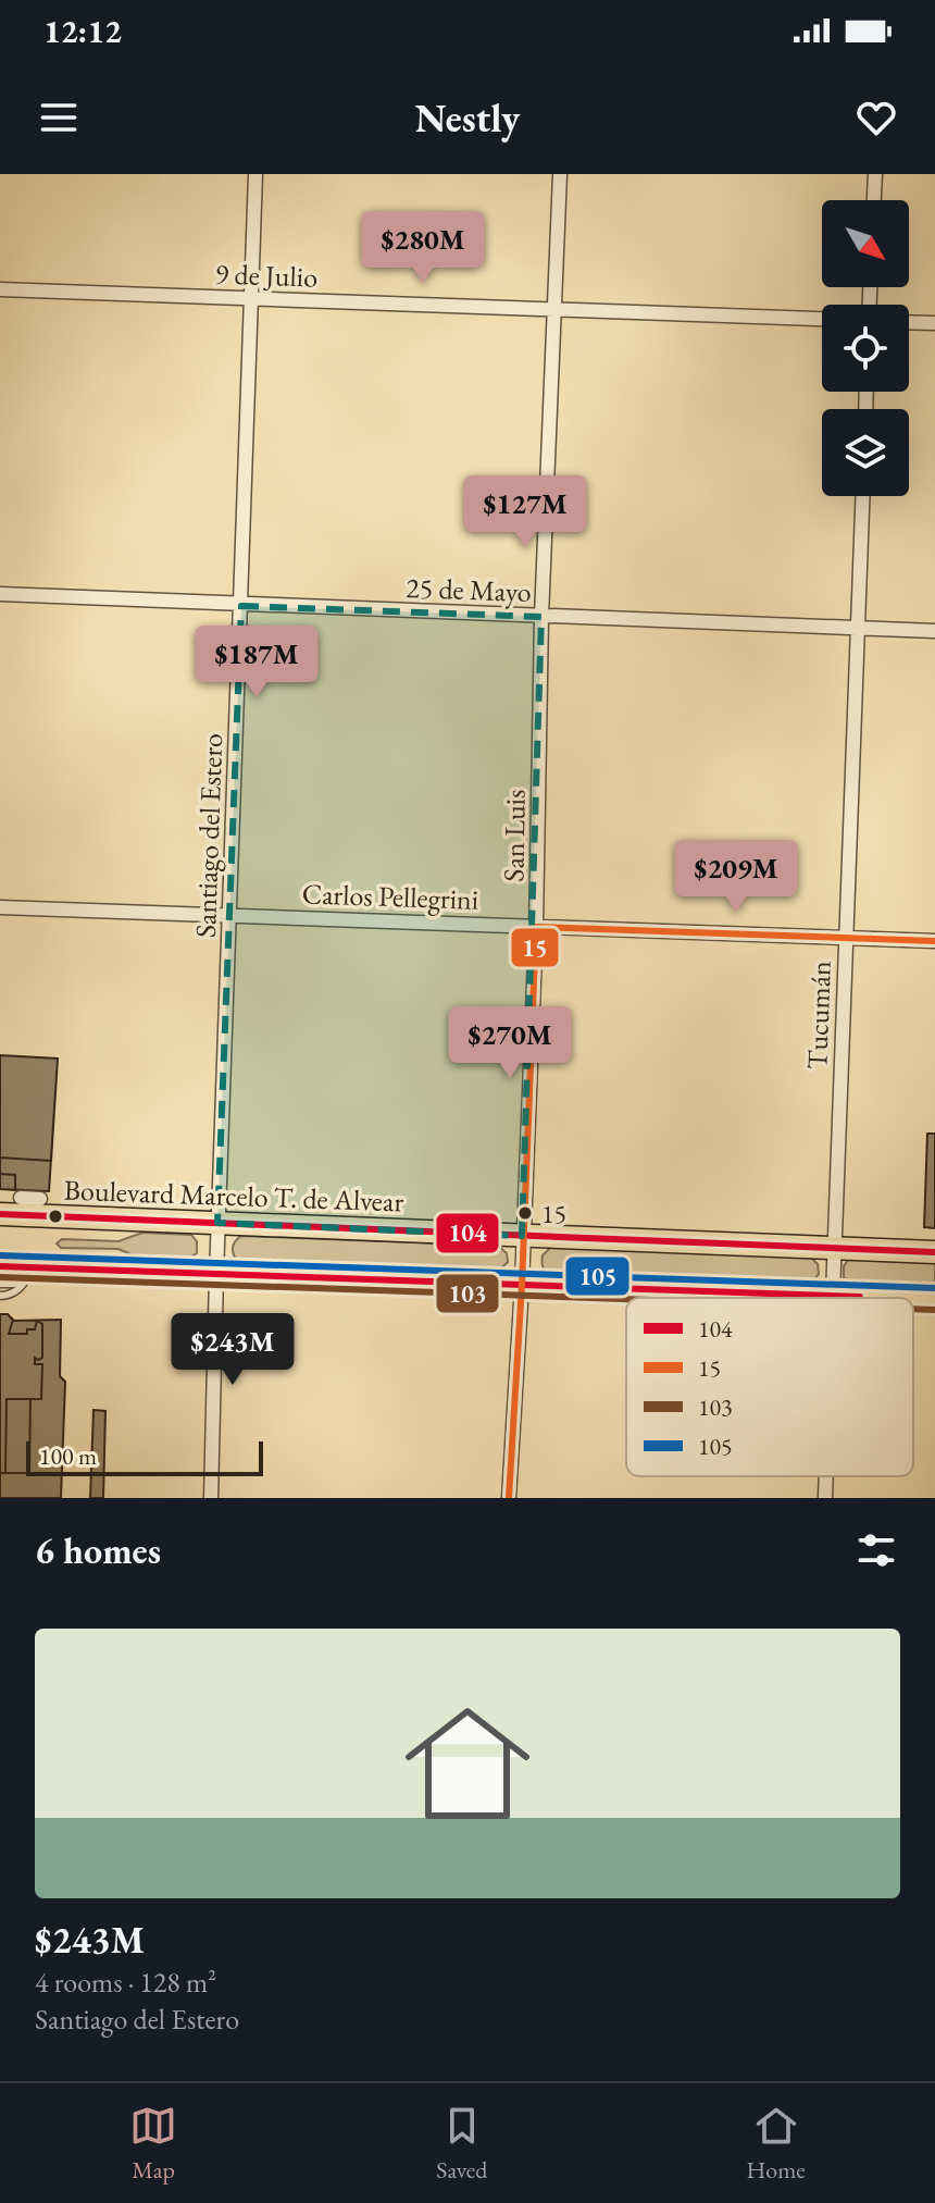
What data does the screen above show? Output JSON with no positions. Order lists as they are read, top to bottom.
{
  "streets": {
    "main road": ["Boulevard Marcelo T. de Alvear"],
    "street": [
      "9 de Julio",
      "25 de Mayo",
      "Santiago del Estero",
      "San Luis",
      "Carlos Pellegrini",
      "Tucumán"
    ]
  },
  "crossings": [
    ["9 de Julio", "Santiago del Estero"],
    ["9 de Julio", "San Luis"],
    ["25 de Mayo", "Santiago del Estero"],
    ["25 de Mayo", "San Luis"],
    ["25 de Mayo", "Tucumán"],
    ["Santiago del Estero", "Carlos Pellegrini"],
    ["Santiago del Estero", "Boulevard Marcelo T. de Alvear"],
    ["San Luis", "Carlos Pellegrini"],
    ["San Luis", "Boulevard Marcelo T. de Alvear"],
    ["Carlos Pellegrini", "Tucumán"],
    ["Tucumán", "Boulevard Marcelo T. de Alvear"]
  ],
  "places": ["15"],
  "lines": [
    "transit line 15",
    "transit line 104",
    "transit line 105",
    "transit line 103"
  ],
  "legend": [
    "104",
    "15",
    "103",
    "105"
  ],
  "scale_bar": "100 m",
  "north": "bottom right",
  "page": {
    "status": "12:12",
    "header": "Nestly",
    "price": [
      "$280M",
      "$127M",
      "$187M",
      "$209M",
      "$270M",
      "$243M"
    ],
    "scale": "100 m",
    "heading": "6 homes",
    "list": [
      {
        "name": "$243M",
        "note": "4 rooms · 128 m² · Santiago del Estero"
      }
    ],
    "tabs": ["Map", "Saved", "Home"]
  }
}
